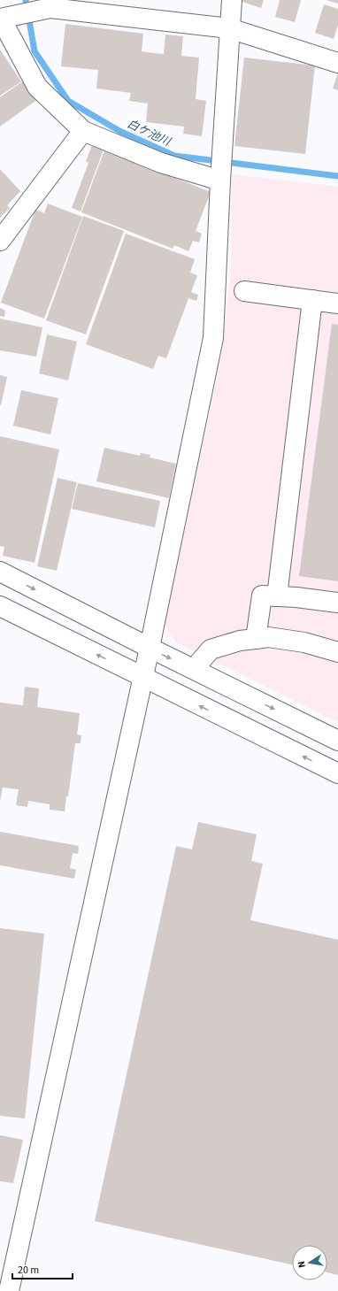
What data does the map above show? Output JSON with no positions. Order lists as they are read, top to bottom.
{
  "water": ["白ケ池川"],
  "scale_bar": "20 m",
  "north": "left"
}
